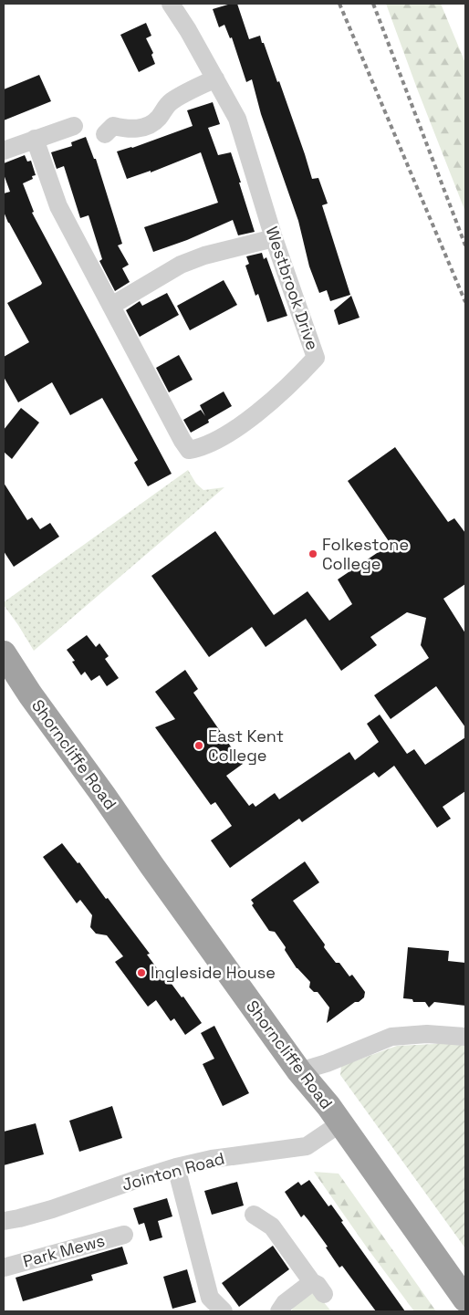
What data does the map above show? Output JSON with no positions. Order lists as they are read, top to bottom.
{
  "streets": {
    "highway": ["Shorncliffe Road"],
    "street": ["Westbrook Drive", "Jointon Road", "Park Mews"]
  },
  "crossings": [
    ["Shorncliffe Road", "Jointon Road"]
  ],
  "places": ["Folkestone College", "East Kent College", "Ingleside House"]
}
